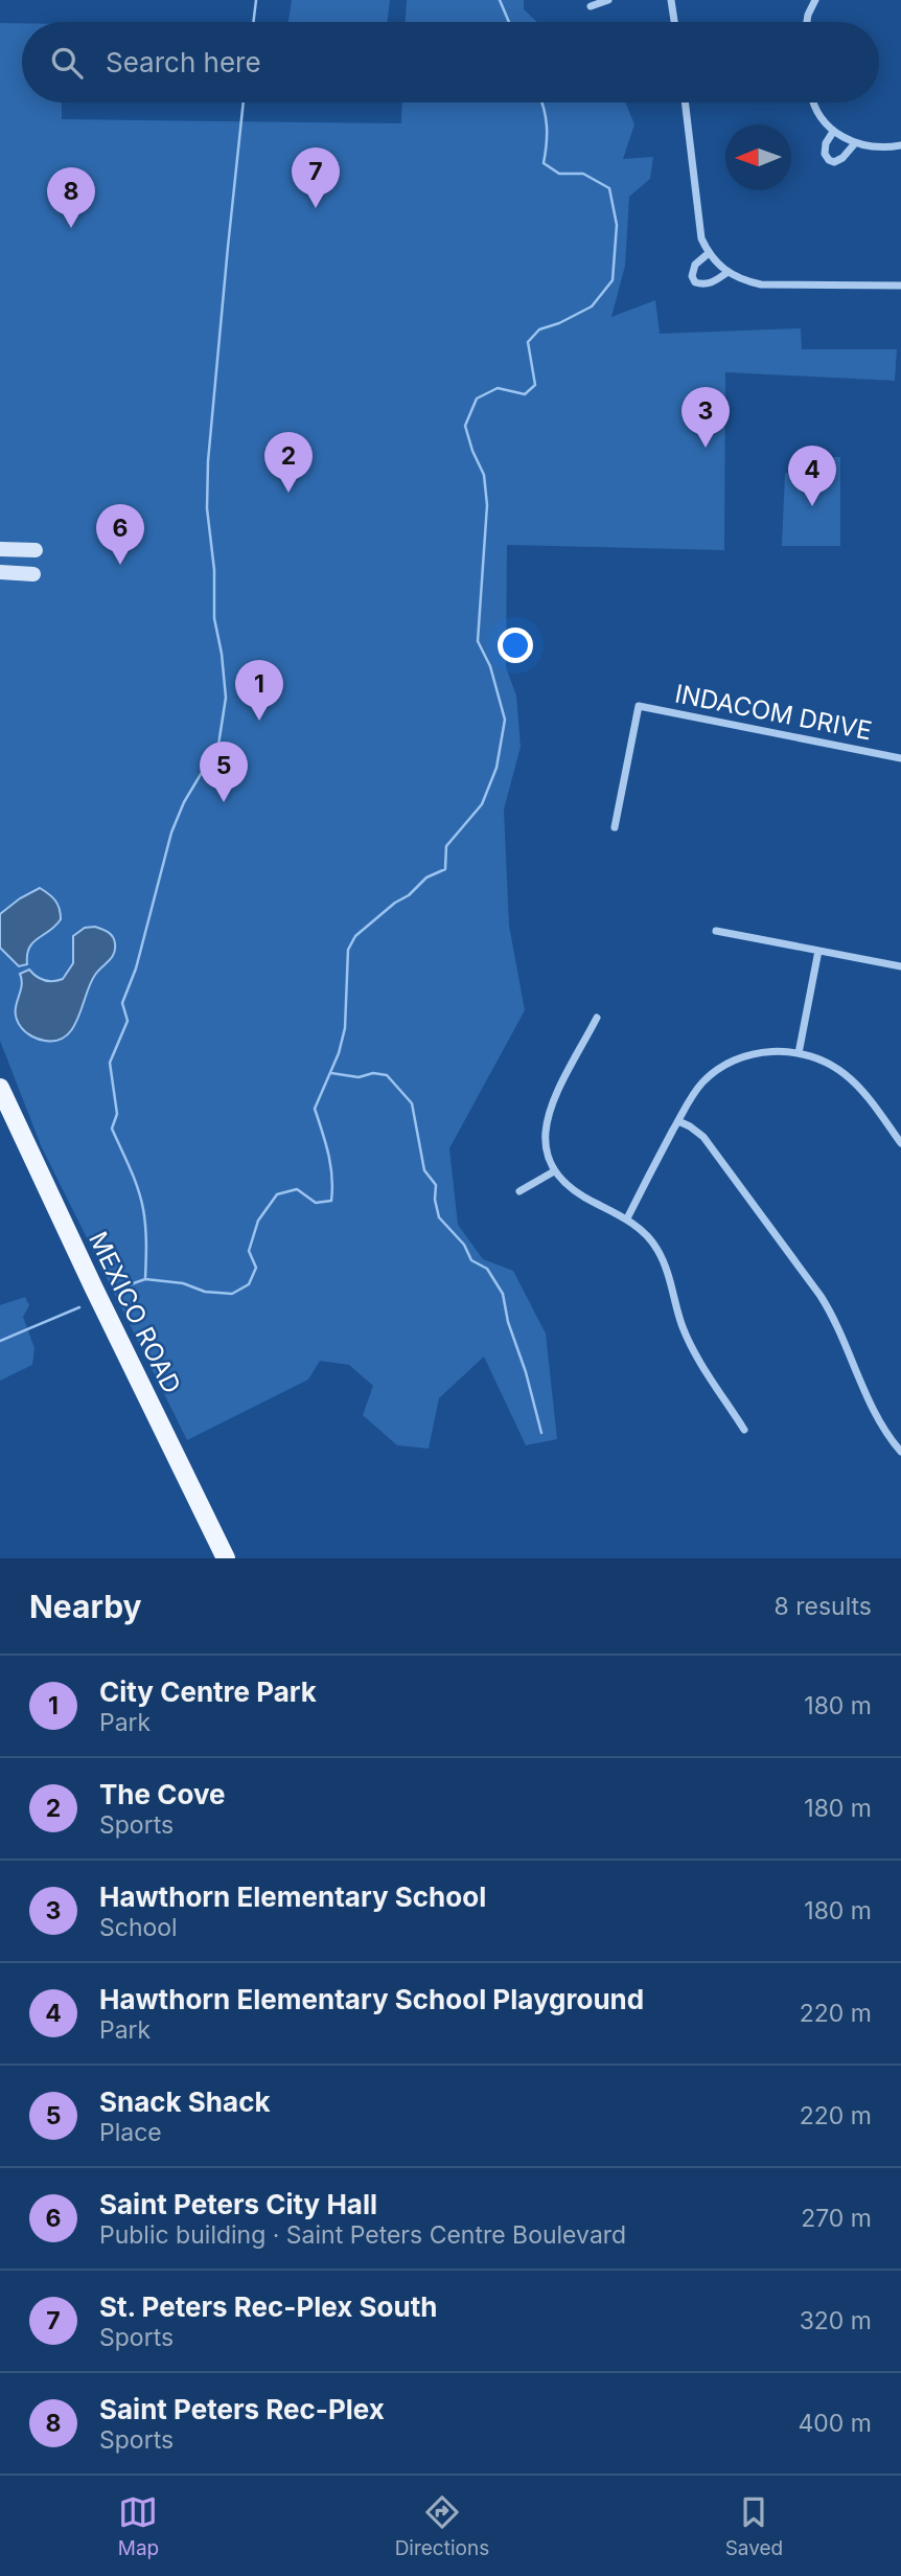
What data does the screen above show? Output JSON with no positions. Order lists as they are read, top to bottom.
{
  "streets": {
    "main road": ["MEXICO ROAD"],
    "street": ["INDACOM DRIVE"]
  },
  "north": "left",
  "page": {
    "search": "Search here",
    "pins": [
      "7",
      "8",
      "3",
      "2",
      "4",
      "6",
      "1",
      "5"
    ],
    "heading": ["Nearby", "8 results"],
    "list": [
      {
        "mark": "1",
        "name": "City Centre Park",
        "note": "Park",
        "value": "180 m"
      },
      {
        "mark": "2",
        "name": "The Cove",
        "note": "Sports",
        "value": "180 m"
      },
      {
        "mark": "3",
        "name": "Hawthorn Elementary School",
        "note": "School",
        "value": "180 m"
      },
      {
        "mark": "4",
        "name": "Hawthorn Elementary School Playground",
        "note": "Park",
        "value": "220 m"
      },
      {
        "mark": "5",
        "name": "Snack Shack",
        "note": "Place",
        "value": "220 m"
      },
      {
        "mark": "6",
        "name": "Saint Peters City Hall",
        "note": "Public building · Saint Peters Centre Boulevard",
        "value": "270 m"
      },
      {
        "mark": "7",
        "name": "St. Peters Rec-Plex South",
        "note": "Sports",
        "value": "320 m"
      },
      {
        "mark": "8",
        "name": "Saint Peters Rec-Plex",
        "note": "Sports",
        "value": "400 m"
      }
    ],
    "nav": ["Map", "Directions", "Saved"]
  }
}
